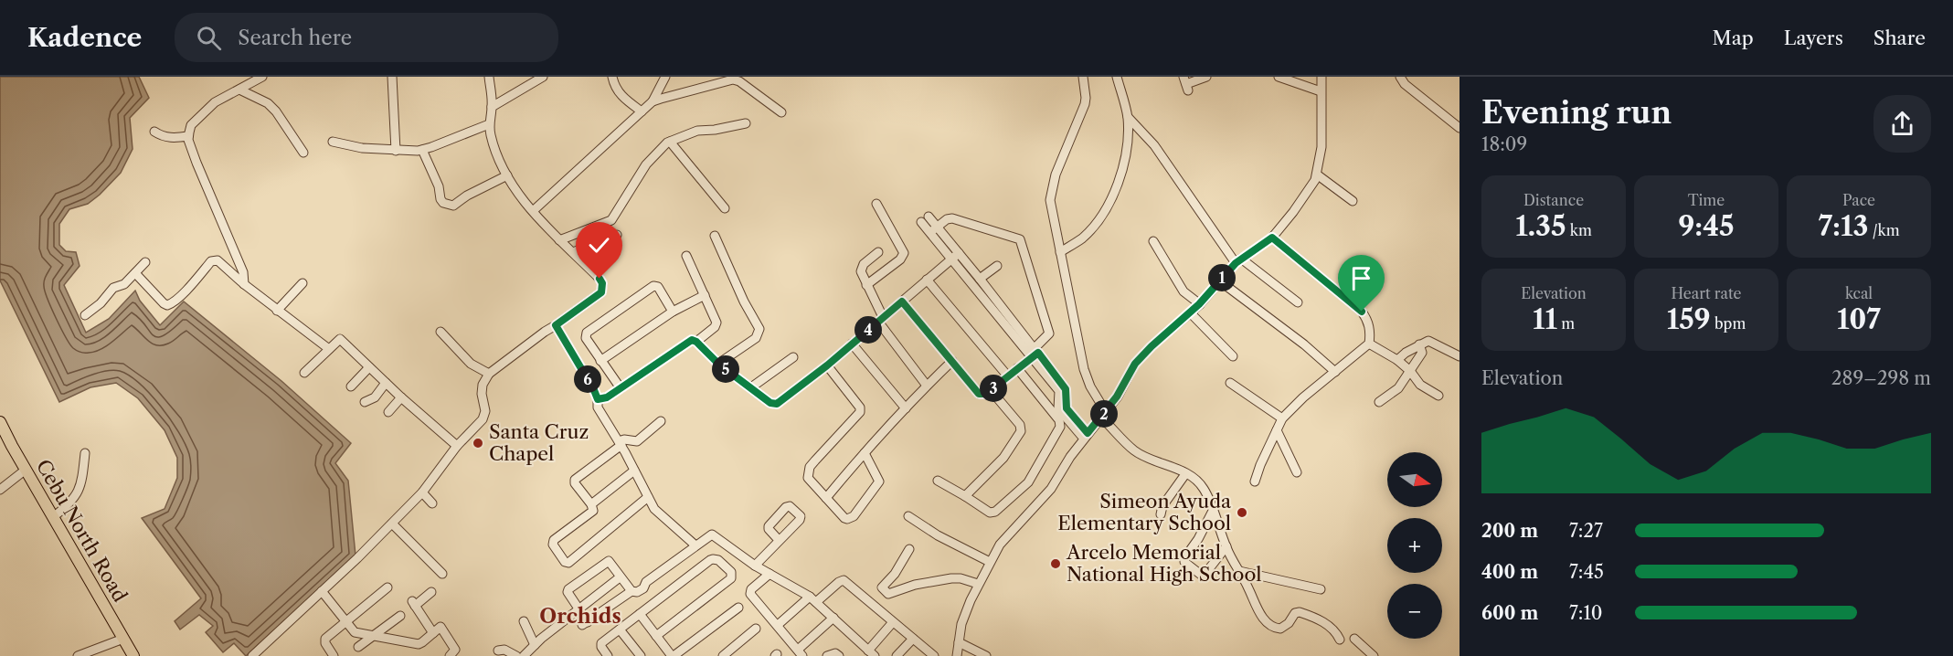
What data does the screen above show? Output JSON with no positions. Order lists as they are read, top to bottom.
{
  "streets": {
    "main road": ["Cebu North Road"]
  },
  "districts": ["Orchids"],
  "places": ["Santa Cruz Chapel", "Simeon Ayuda Elementary School", "Arcelo Memorial National High School"],
  "north": "right",
  "page": {
    "header": "Kadence",
    "search": "Search here",
    "nav": ["Map", "Layers", "Share"],
    "heading": ["Evening run", "18:09"],
    "stats": [
      ["Distance", "1.35 km"],
      ["Time", "9:45"],
      ["Pace", "7:13 /km"],
      ["Elevation", "11 m"],
      ["Heart rate", "159 bpm"],
      ["kcal", "107"]
    ],
    "pins": [
      "1",
      "4",
      "5",
      "6",
      "3",
      "2"
    ],
    "chart": ["Elevation", "289–298 m"],
    "map_buttons": ["+", "−"],
    "list": [
      {
        "name": "200 m",
        "note": "7:27"
      },
      {
        "name": "400 m",
        "note": "7:45"
      },
      {
        "name": "600 m",
        "note": "7:10"
      }
    ]
  }
}
